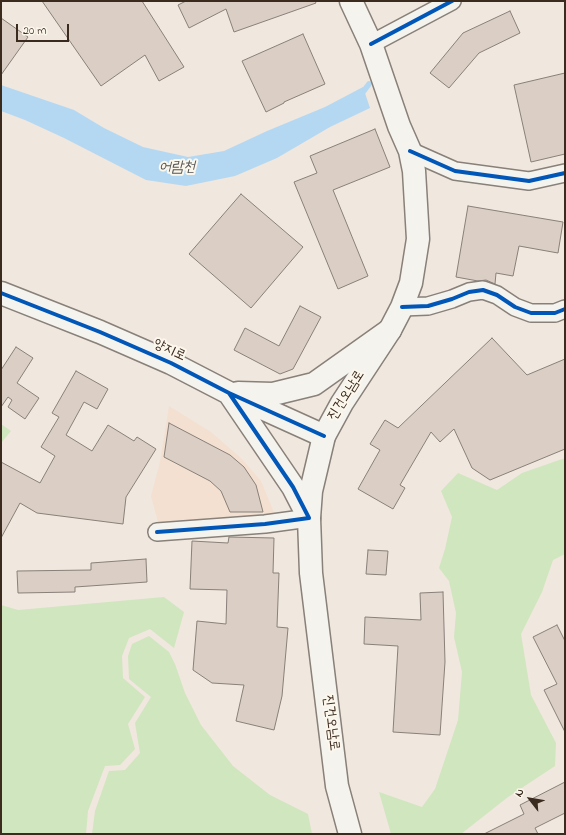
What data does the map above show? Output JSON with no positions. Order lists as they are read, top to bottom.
{
  "streets": {
    "main road": ["양지로", "진건오남로"]
  },
  "crossings": [
    ["양지로", "진건오남로"]
  ],
  "water": ["어람천"],
  "scale_bar": "20 m",
  "north": "top left"
}
